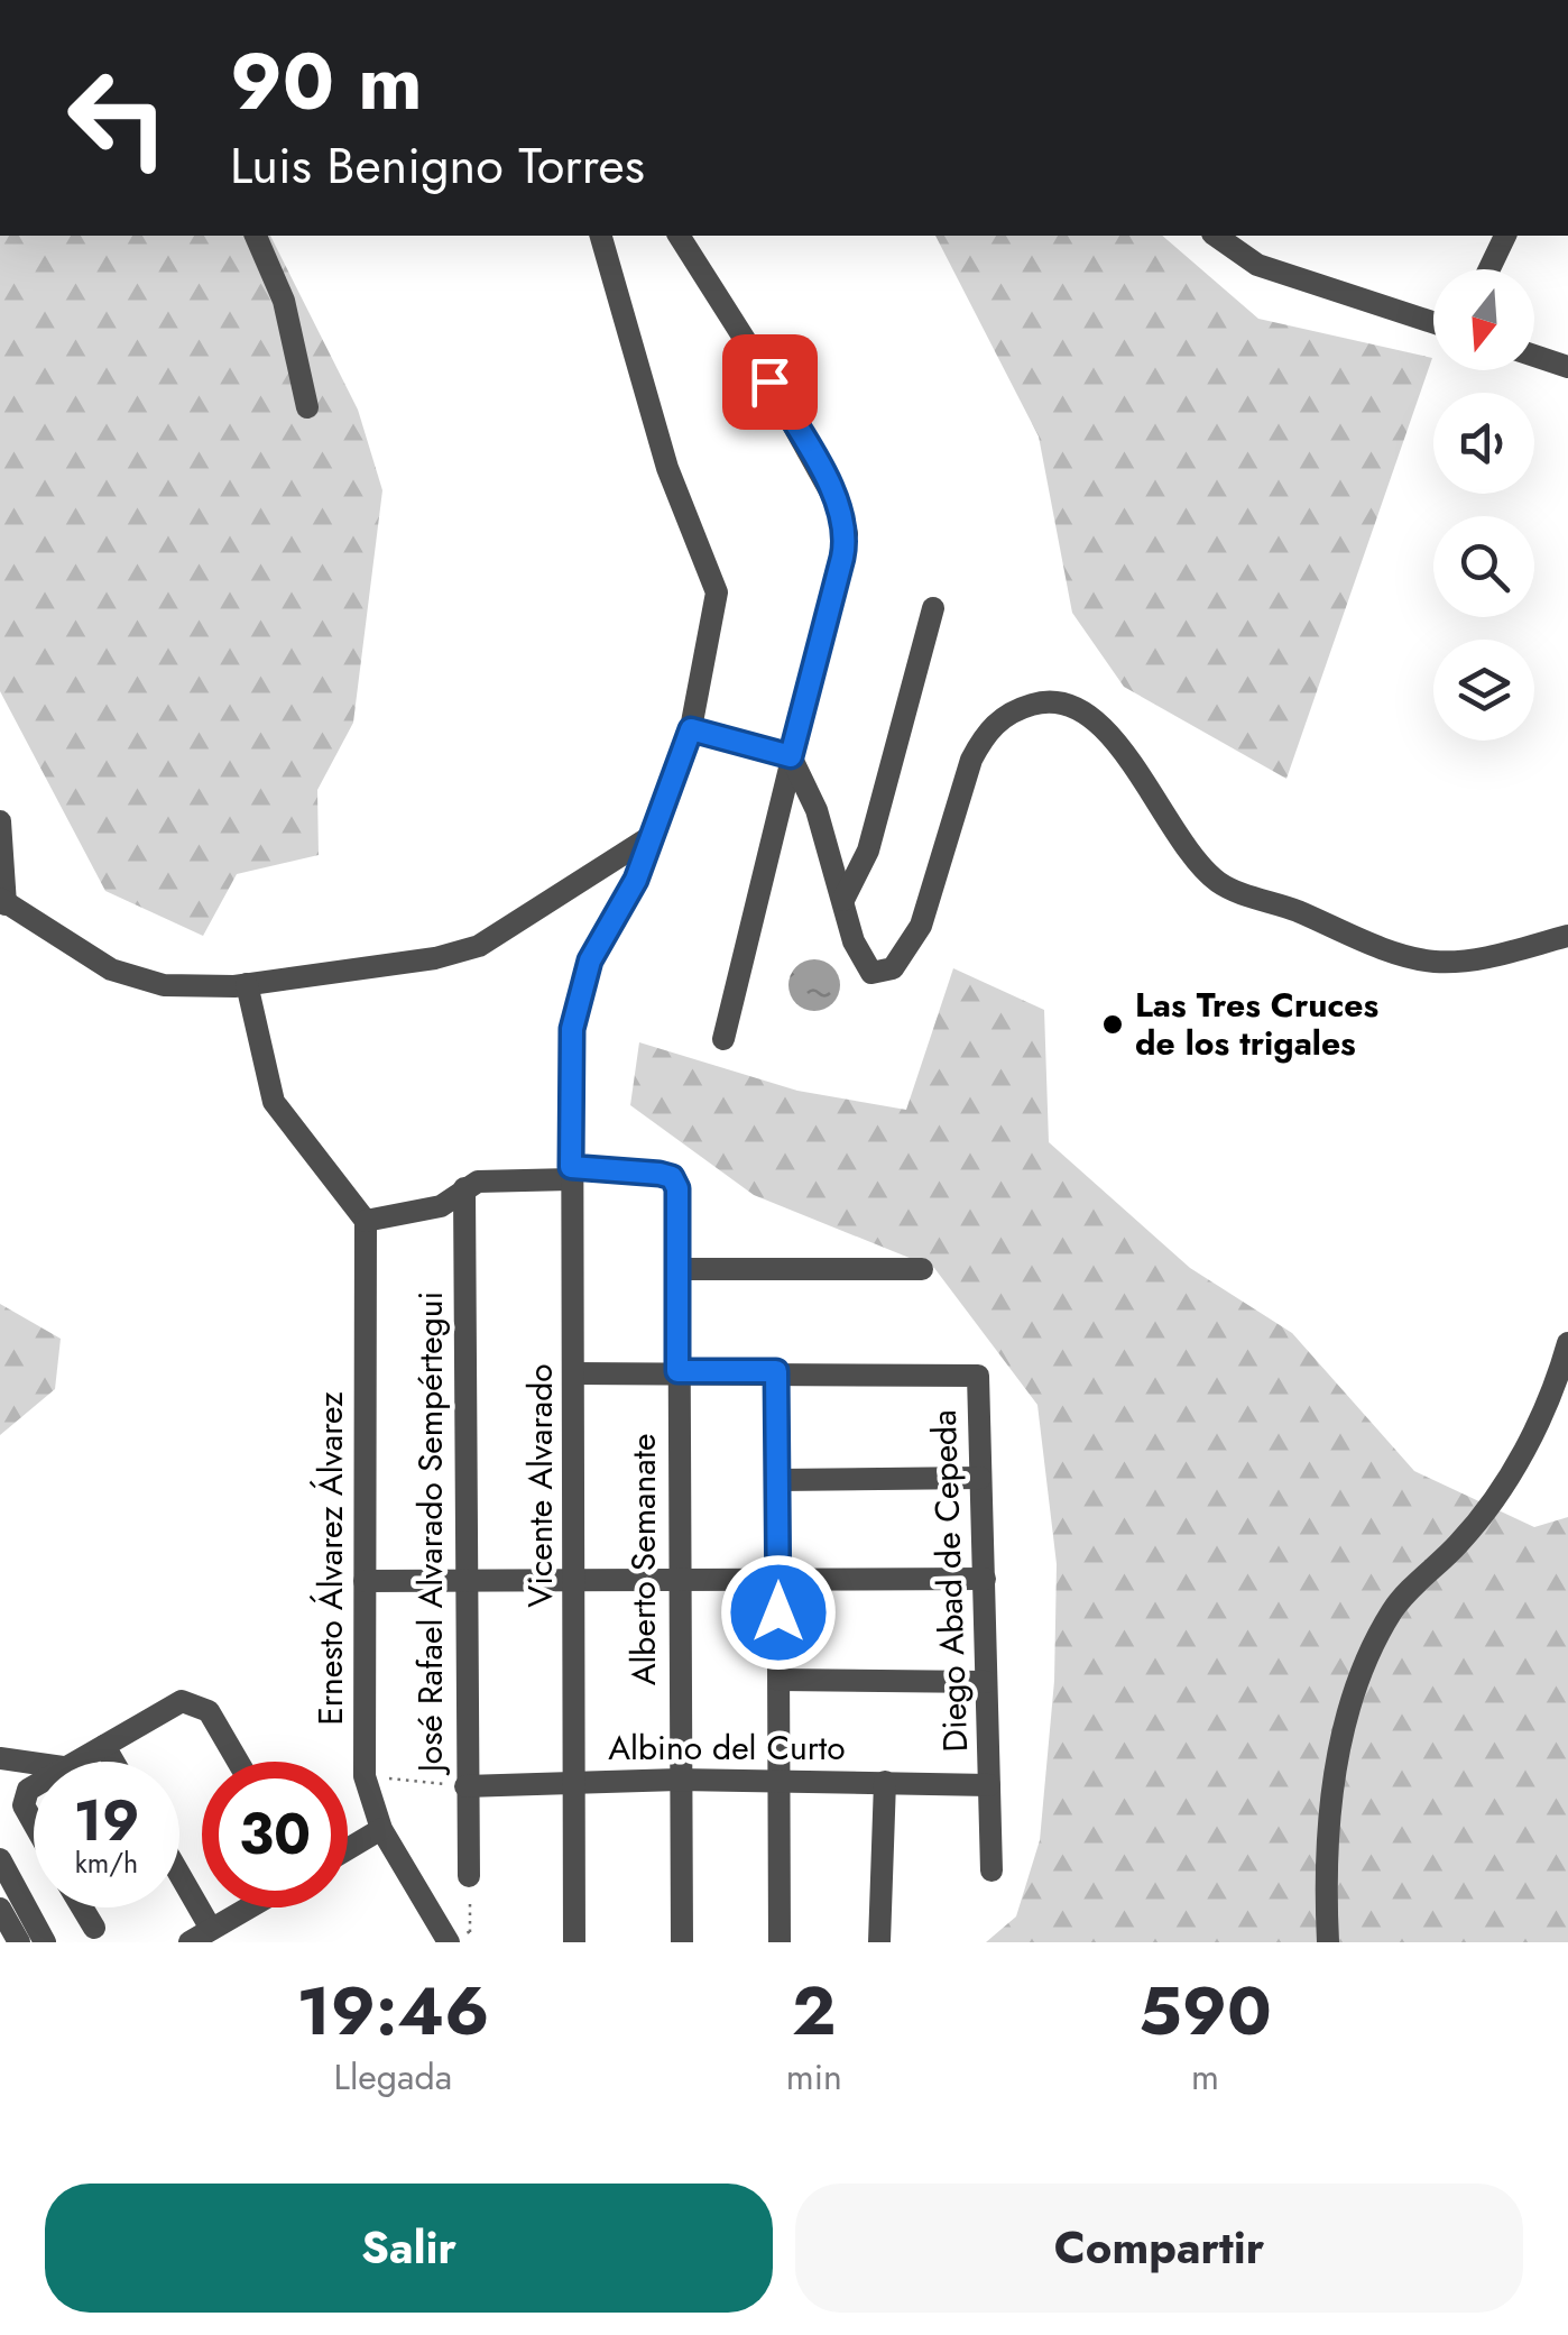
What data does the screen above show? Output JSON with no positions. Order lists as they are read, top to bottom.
{
  "streets": {
    "street": [
      "Vicente Alvarado",
      "José Rafael Alvarado Sempértegui",
      "Ernesto Álvarez Álvarez",
      "Alberto Semanate",
      "Diego Abad de Cepeda",
      "Albino del Curto"
    ]
  },
  "crossings": [
    ["Vicente Alvarado", "Alberto Semanate"],
    ["Vicente Alvarado", "Albino del Curto"],
    ["José Rafael Alvarado Sempértegui", "Albino del Curto"],
    ["Alberto Semanate", "Albino del Curto"],
    ["Diego Abad de Cepeda", "Albino del Curto"]
  ],
  "places": ["Las Tres Cruces de los trigales"],
  "north": "bottom",
  "page": {
    "turn": ["90 m", "Luis Benigno Torres"],
    "speed": "19 km/h",
    "limit": "30",
    "eta": [
      "19:46",
      "Llegada",
      "2",
      "min",
      "590",
      "m"
    ],
    "buttons": ["Salir", "Compartir"]
  }
}
